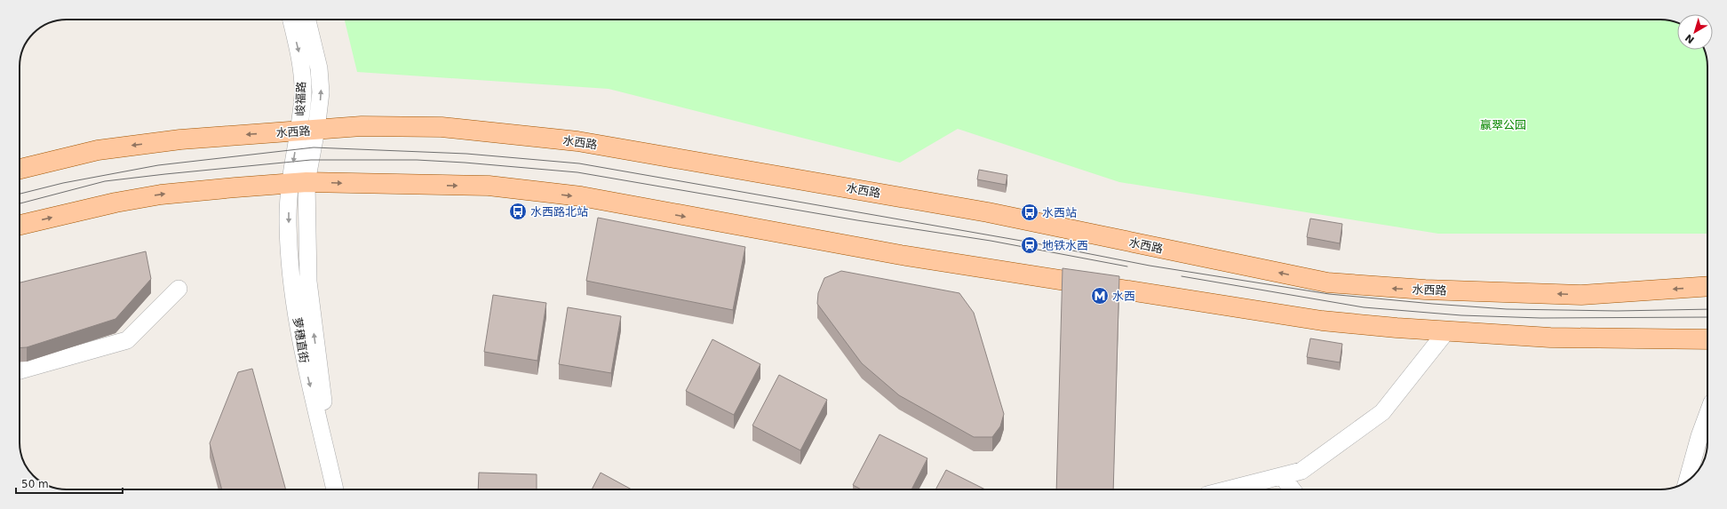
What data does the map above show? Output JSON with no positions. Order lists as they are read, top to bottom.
{
  "streets": {
    "main road": ["水西路"],
    "street": ["峻福路", "萝穗直街"]
  },
  "crossings": [
    ["峻福路", "水西路"],
    ["峻福路", "萝穗直街"]
  ],
  "parks": ["赢翠公园"],
  "places": {
    "bus stop": ["水西路北站", "水西站"],
    "station": ["地铁水西"],
    "metro station": ["水西"]
  },
  "scale_bar": "50 m",
  "north": "bottom left"
}
